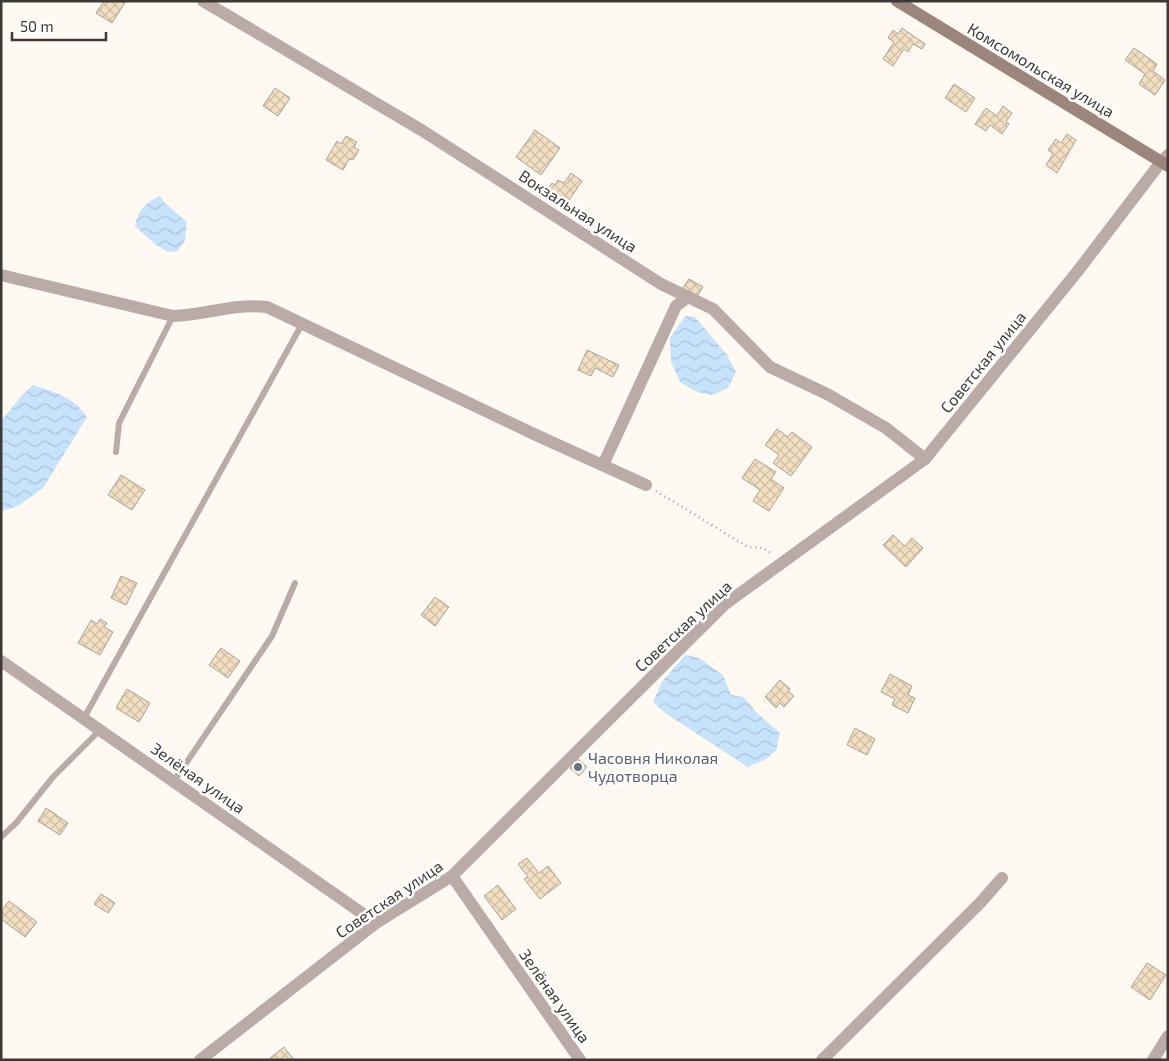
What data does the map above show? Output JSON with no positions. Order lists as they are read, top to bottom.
{
  "streets": {
    "street": [
      "Комсомольская улица",
      "Вокзальная улица",
      "Советская улица",
      "Зелёная улица"
    ]
  },
  "crossings": [
    ["Комсомольская улица", "Советская улица"],
    ["Вокзальная улица", "Советская улица"],
    ["Советская улица", "Зелёная улица"]
  ],
  "places": ["Часовня Николая Чудотворца"],
  "scale_bar": "50 m"
}
